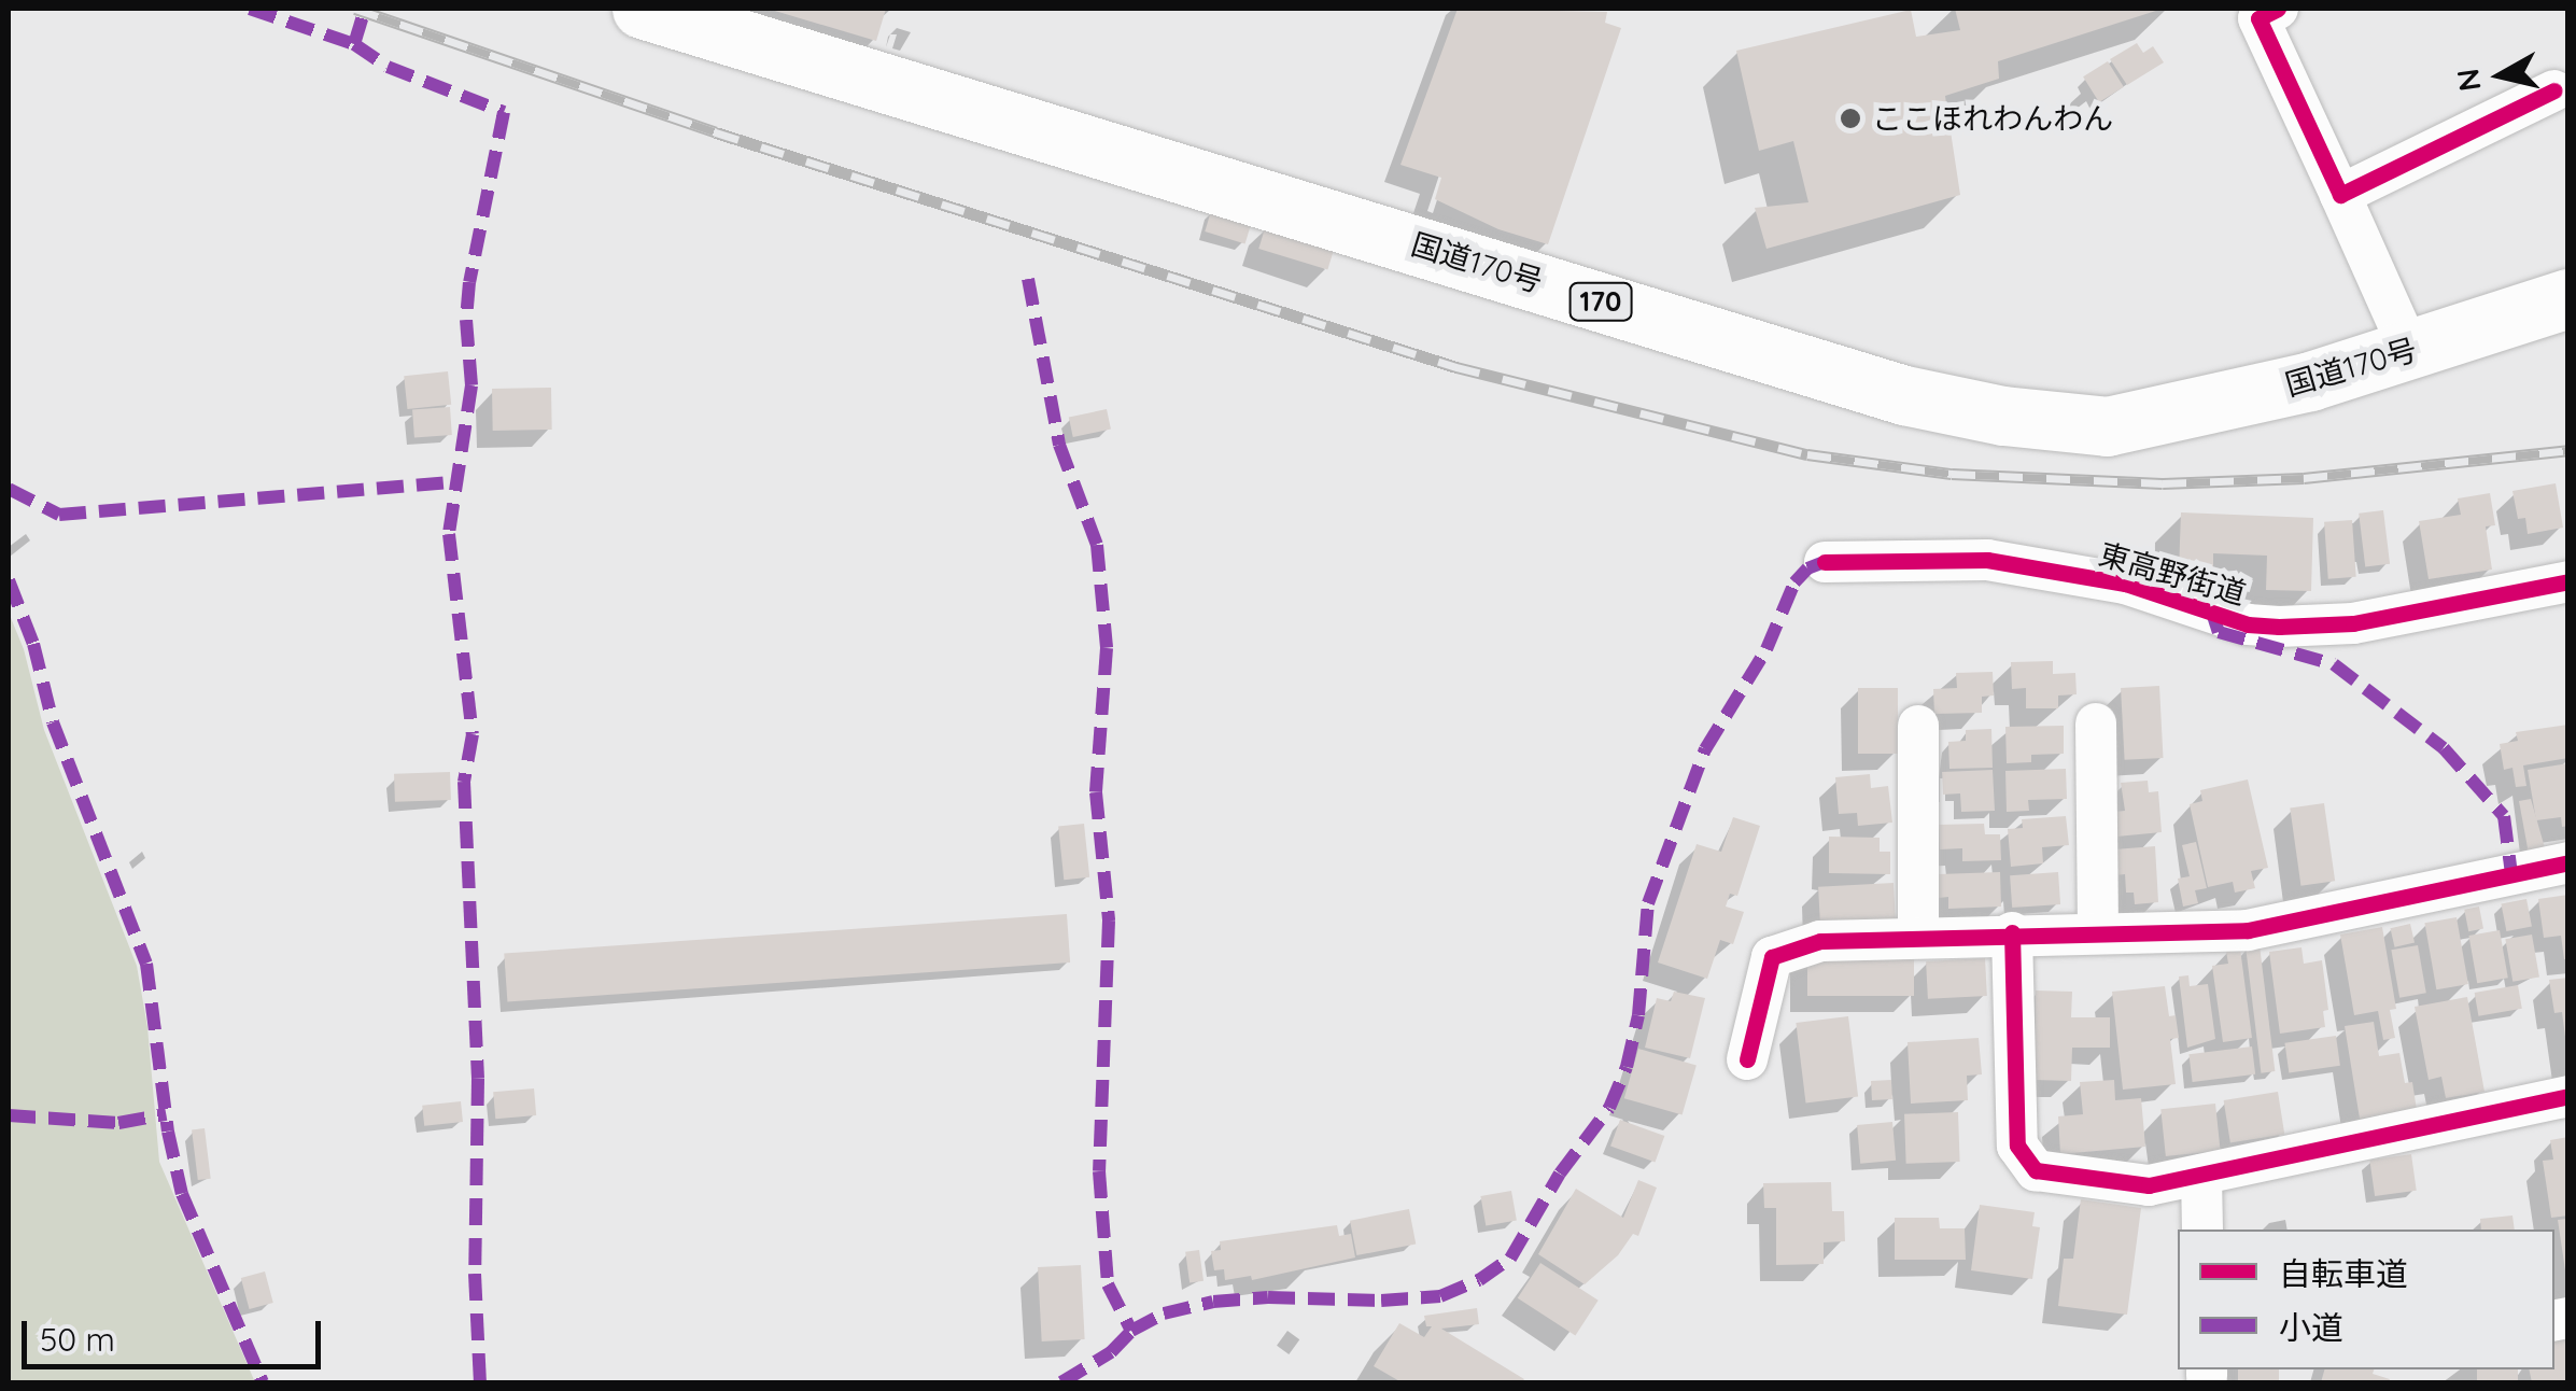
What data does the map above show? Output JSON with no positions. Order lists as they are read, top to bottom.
{
  "streets": {
    "highway": ["国道170号", "170"],
    "street": ["東高野街道"]
  },
  "places": ["ここほれわんわん"],
  "legend": ["自転車道", "小道"],
  "scale_bar": "50 m",
  "north": "left"
}
